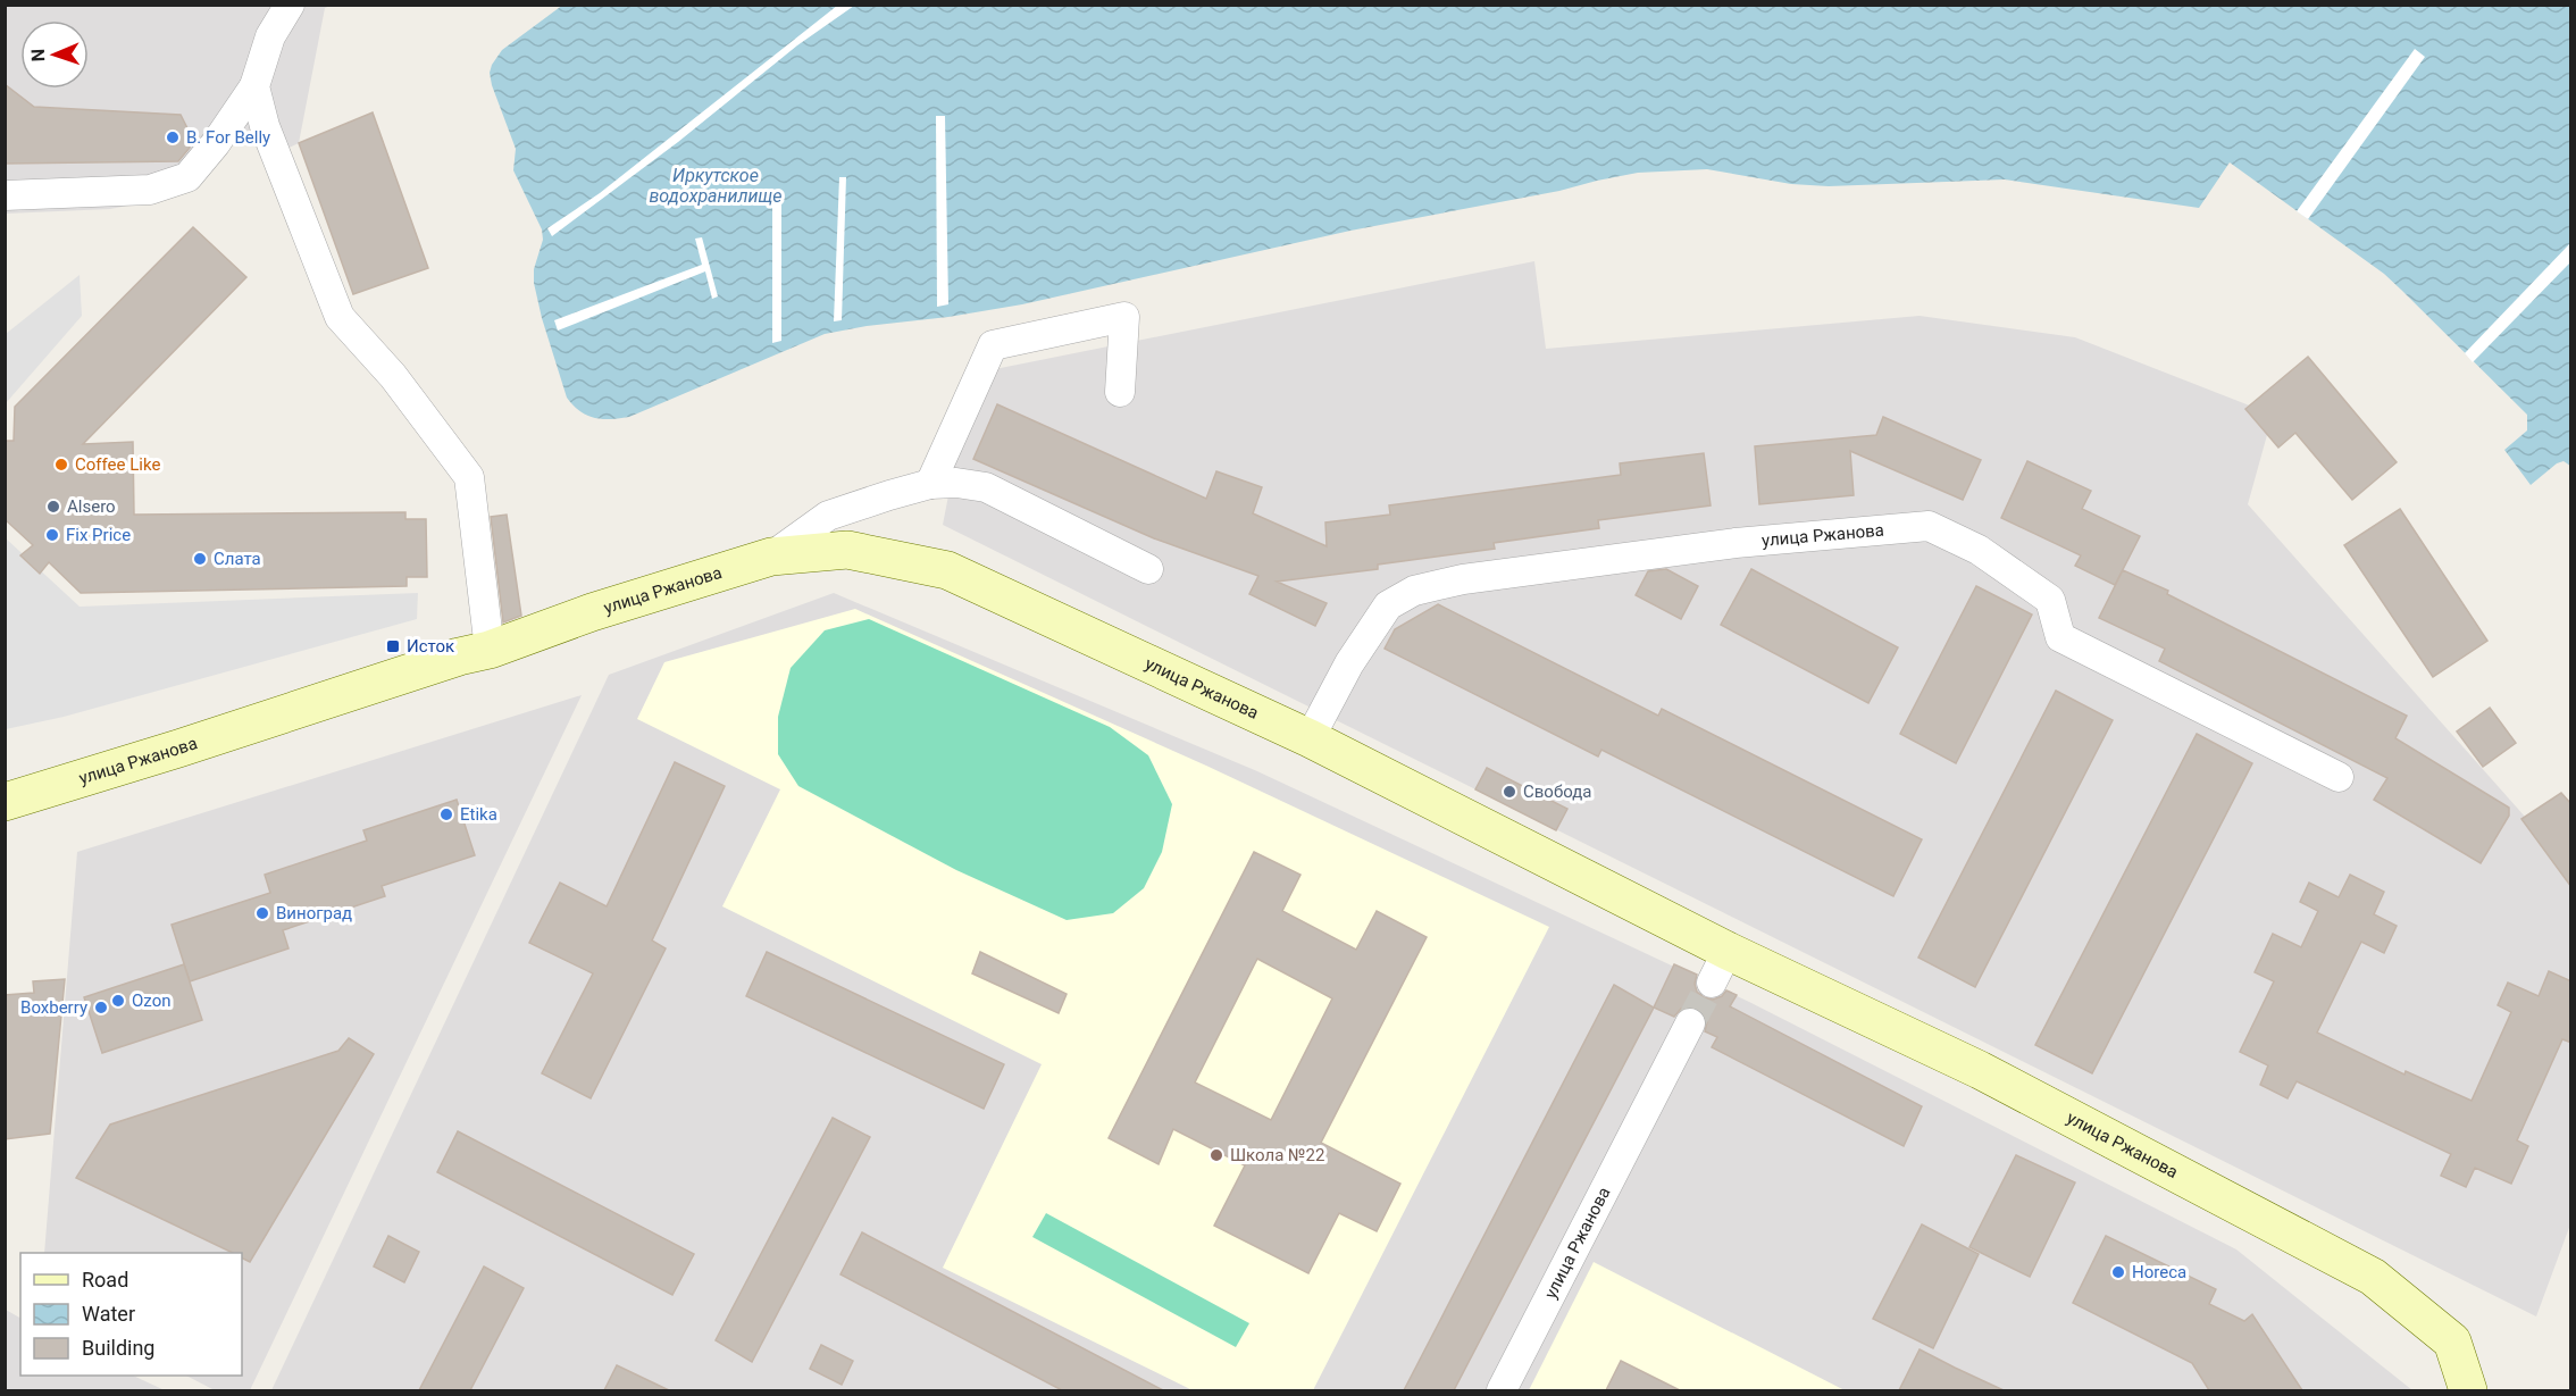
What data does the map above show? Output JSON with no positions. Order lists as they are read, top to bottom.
{
  "streets": {
    "street": ["улица Ржанова"]
  },
  "water": ["Иркутское водохранилище"],
  "places": {
    "other": [
      "B. For Belly",
      "Coffee Like",
      "Alsero",
      "Fix Price",
      "Слата",
      "Свобода",
      "Etika",
      "Виноград",
      "Ozon",
      "Boxberry",
      "Школа №22",
      "Horeca"
    ],
    "transit": ["Исток"]
  },
  "legend": ["Road", "Water", "Building"],
  "north": "left"
}
